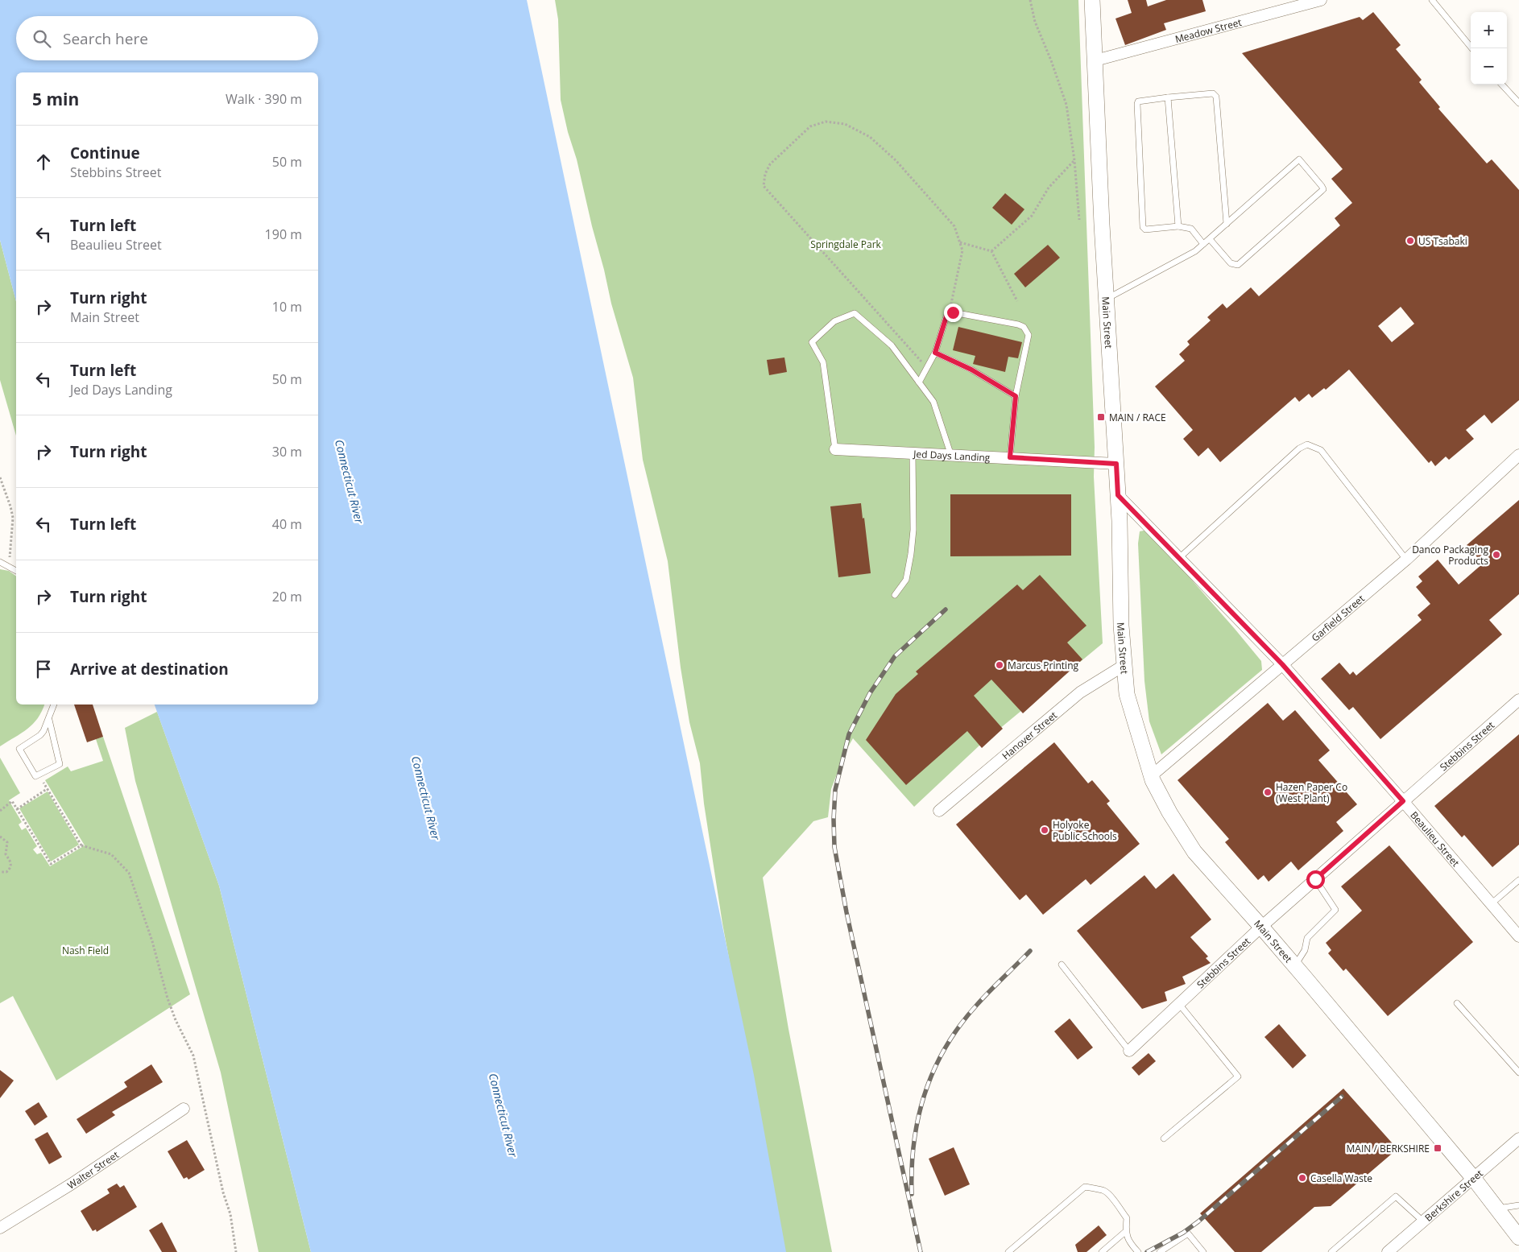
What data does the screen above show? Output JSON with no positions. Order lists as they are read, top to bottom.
{
  "streets": {
    "main road": ["Main Street"],
    "street": [
      "Meadow Street",
      "Jed Days Landing",
      "Garfield Street",
      "Hanover Street",
      "Stebbins Street",
      "Beaulieu Street",
      "Walter Street",
      "Berkshire Street"
    ]
  },
  "crossings": [
    ["Meadow Street", "Main Street"],
    ["Main Street", "Jed Days Landing"],
    ["Main Street", "Garfield Street"],
    ["Main Street", "Hanover Street"],
    ["Main Street", "Stebbins Street"],
    ["Main Street", "Beaulieu Street"],
    ["Main Street", "Berkshire Street"],
    ["Garfield Street", "Beaulieu Street"],
    ["Stebbins Street", "Beaulieu Street"]
  ],
  "water": ["Connecticut River"],
  "parks": ["Springdale Park", "Nash Field"],
  "places": {
    "other": [
      "US Tsabaki",
      "Danco Packaging Products",
      "Marcus Printing",
      "Hazen Paper Co (West Plant)",
      "Holyoke Public Schools",
      "Casella Waste"
    ],
    "transit": ["MAIN / RACE", "MAIN / BERKSHIRE"]
  },
  "page": {
    "map_buttons": ["+", "−"],
    "search": "Search here",
    "heading": ["5 min", "Walk · 390 m"],
    "list": [
      ["Continue", "Stebbins Street", "50 m"],
      ["Turn left", "Beaulieu Street", "190 m"],
      ["Turn right", "Main Street", "10 m"],
      ["Turn left", "Jed Days Landing", "50 m"],
      ["Turn right", "30 m"],
      ["Turn left", "40 m"],
      ["Turn right", "20 m"],
      "Arrive at destination"
    ]
  }
}
